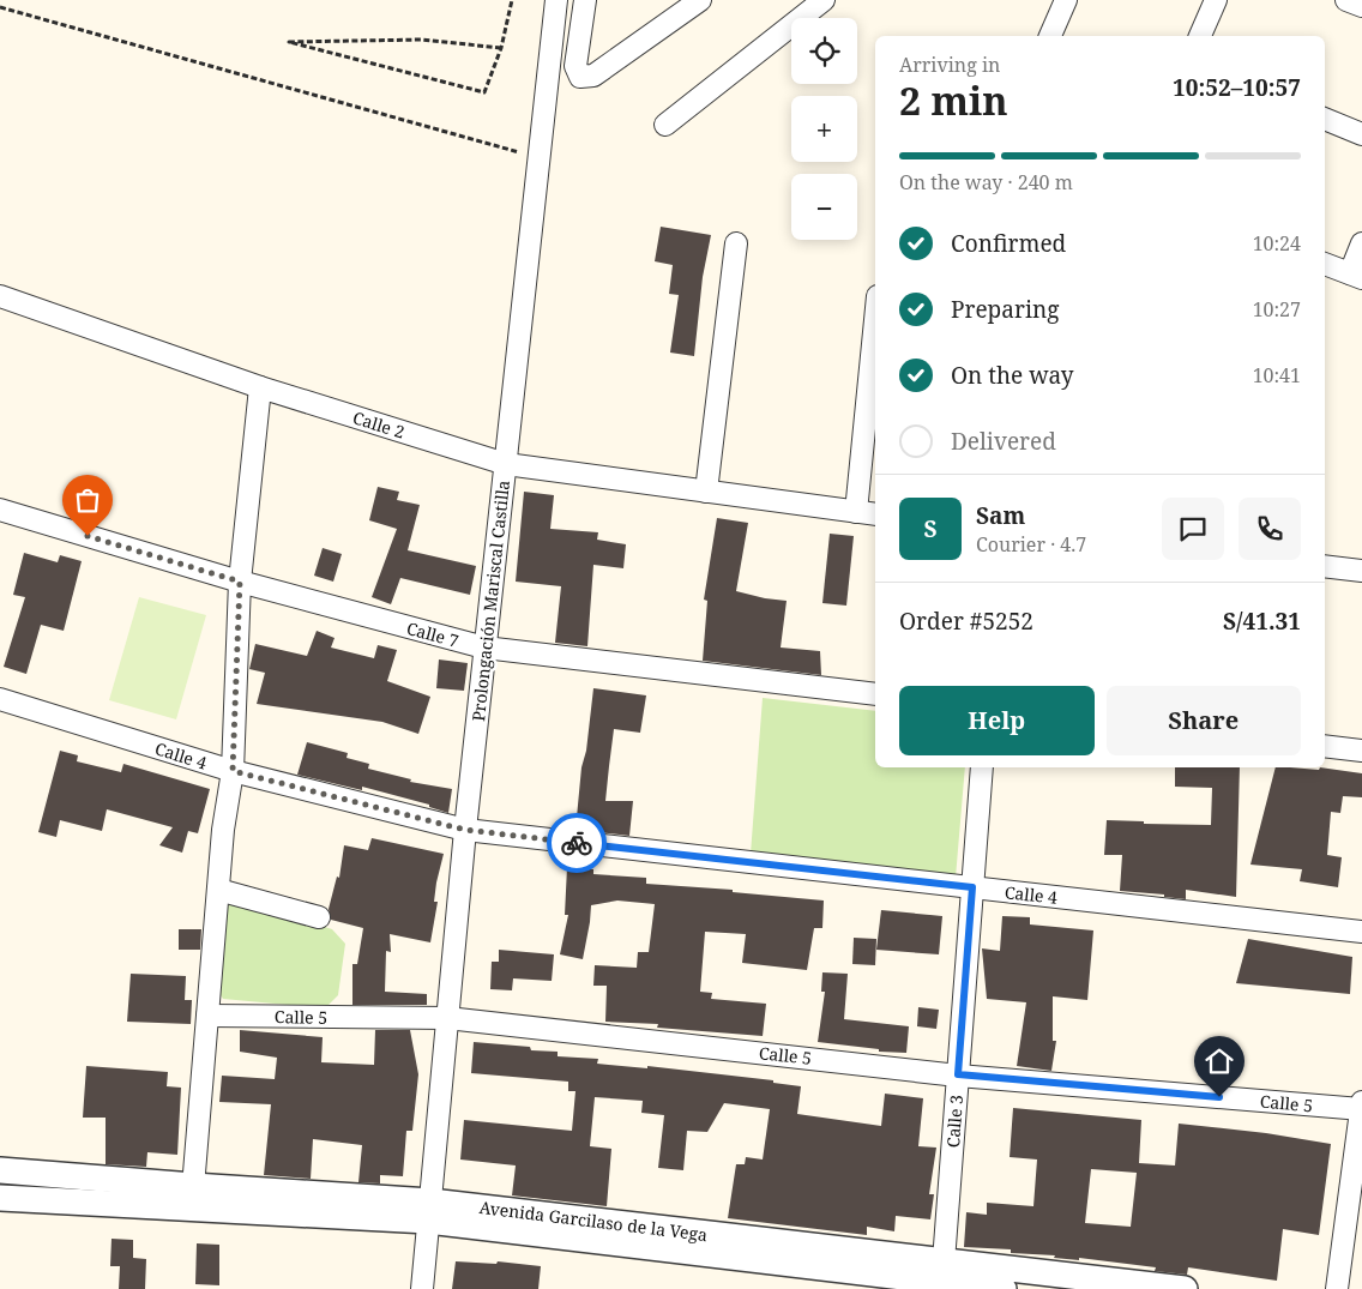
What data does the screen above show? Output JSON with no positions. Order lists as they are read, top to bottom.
{
  "streets": {
    "street": [
      "Calle 2",
      "Prolongación Mariscal Castilla",
      "Calle 7",
      "Calle 4",
      "Calle 5",
      "Calle 3",
      "Avenida Garcilaso de la Vega"
    ]
  },
  "crossings": [
    ["Calle 2", "Prolongación Mariscal Castilla"],
    ["Prolongación Mariscal Castilla", "Calle 7"],
    ["Prolongación Mariscal Castilla", "Calle 4"],
    ["Prolongación Mariscal Castilla", "Calle 5"],
    ["Prolongación Mariscal Castilla", "Avenida Garcilaso de la Vega"],
    ["Calle 4", "Calle 3"],
    ["Calle 5", "Calle 3"],
    ["Calle 3", "Avenida Garcilaso de la Vega"]
  ],
  "page": {
    "map_buttons": ["+", "−"],
    "heading": ["2 min", "Arriving in", "10:52–10:57"],
    "panel": [
      "Sam",
      "Courier · 4.7",
      "Order #5252",
      "S/41.31"
    ],
    "bar": "On the way · 240 m",
    "list": [
      ["Confirmed", "10:24"],
      ["Preparing", "10:27"],
      ["On the way", "10:41"],
      "Delivered"
    ],
    "round": "S",
    "buttons": ["Help", "Share"]
  }
}
